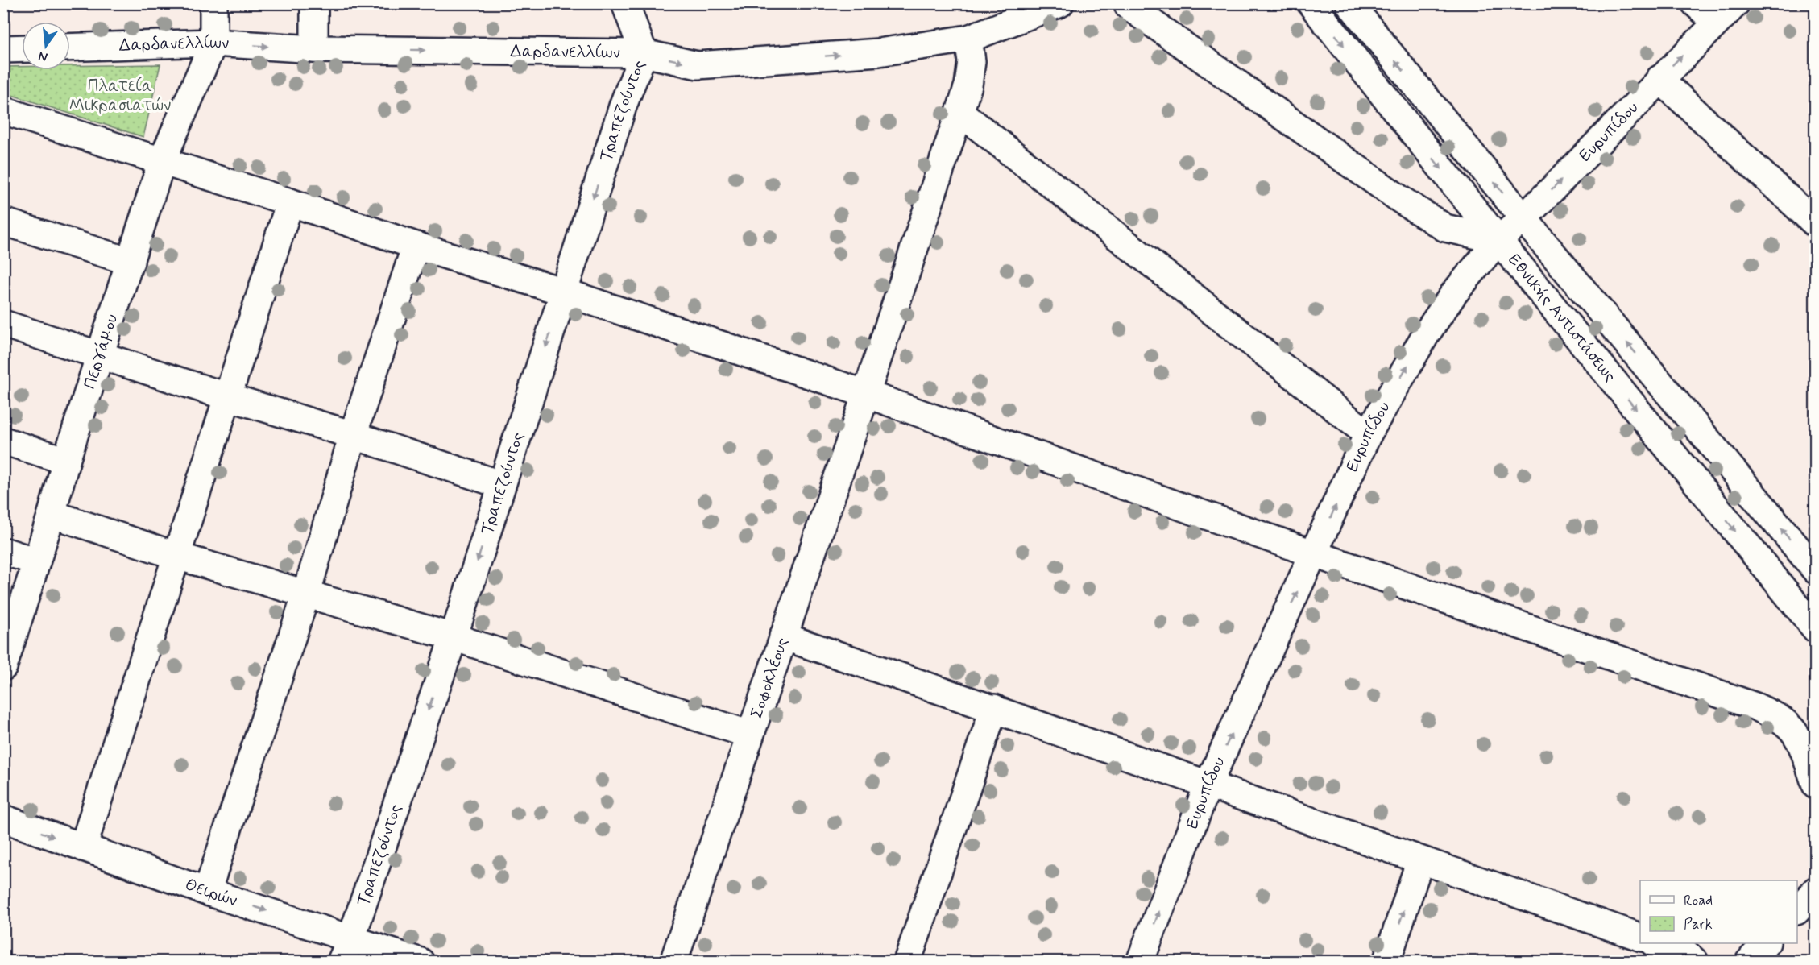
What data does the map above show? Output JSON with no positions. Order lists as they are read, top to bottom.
{
  "streets": {
    "street": [
      "Δαρδανελλίων",
      "Τραπεζούντος",
      "Ευρυπίδου",
      "Εθνικής Αντιστάσεως",
      "Περγάμου",
      "Σοφοκλέους",
      "Θειρών"
    ]
  },
  "crossings": [
    ["Δαρδανελλίων", "Τραπεζούντος"],
    ["Δαρδανελλίων", "Περγάμου"],
    ["Δαρδανελλίων", "Σοφοκλέους"],
    ["Τραπεζούντος", "Θειρών"],
    ["Ευρυπίδου", "Εθνικής Αντιστάσεως"]
  ],
  "one_way": ["Ευρυπίδου", "Θειρών"],
  "parks": ["Πλατεία Μικρασιατών"],
  "legend": ["Road", "Park"],
  "north": "bottom"
}
